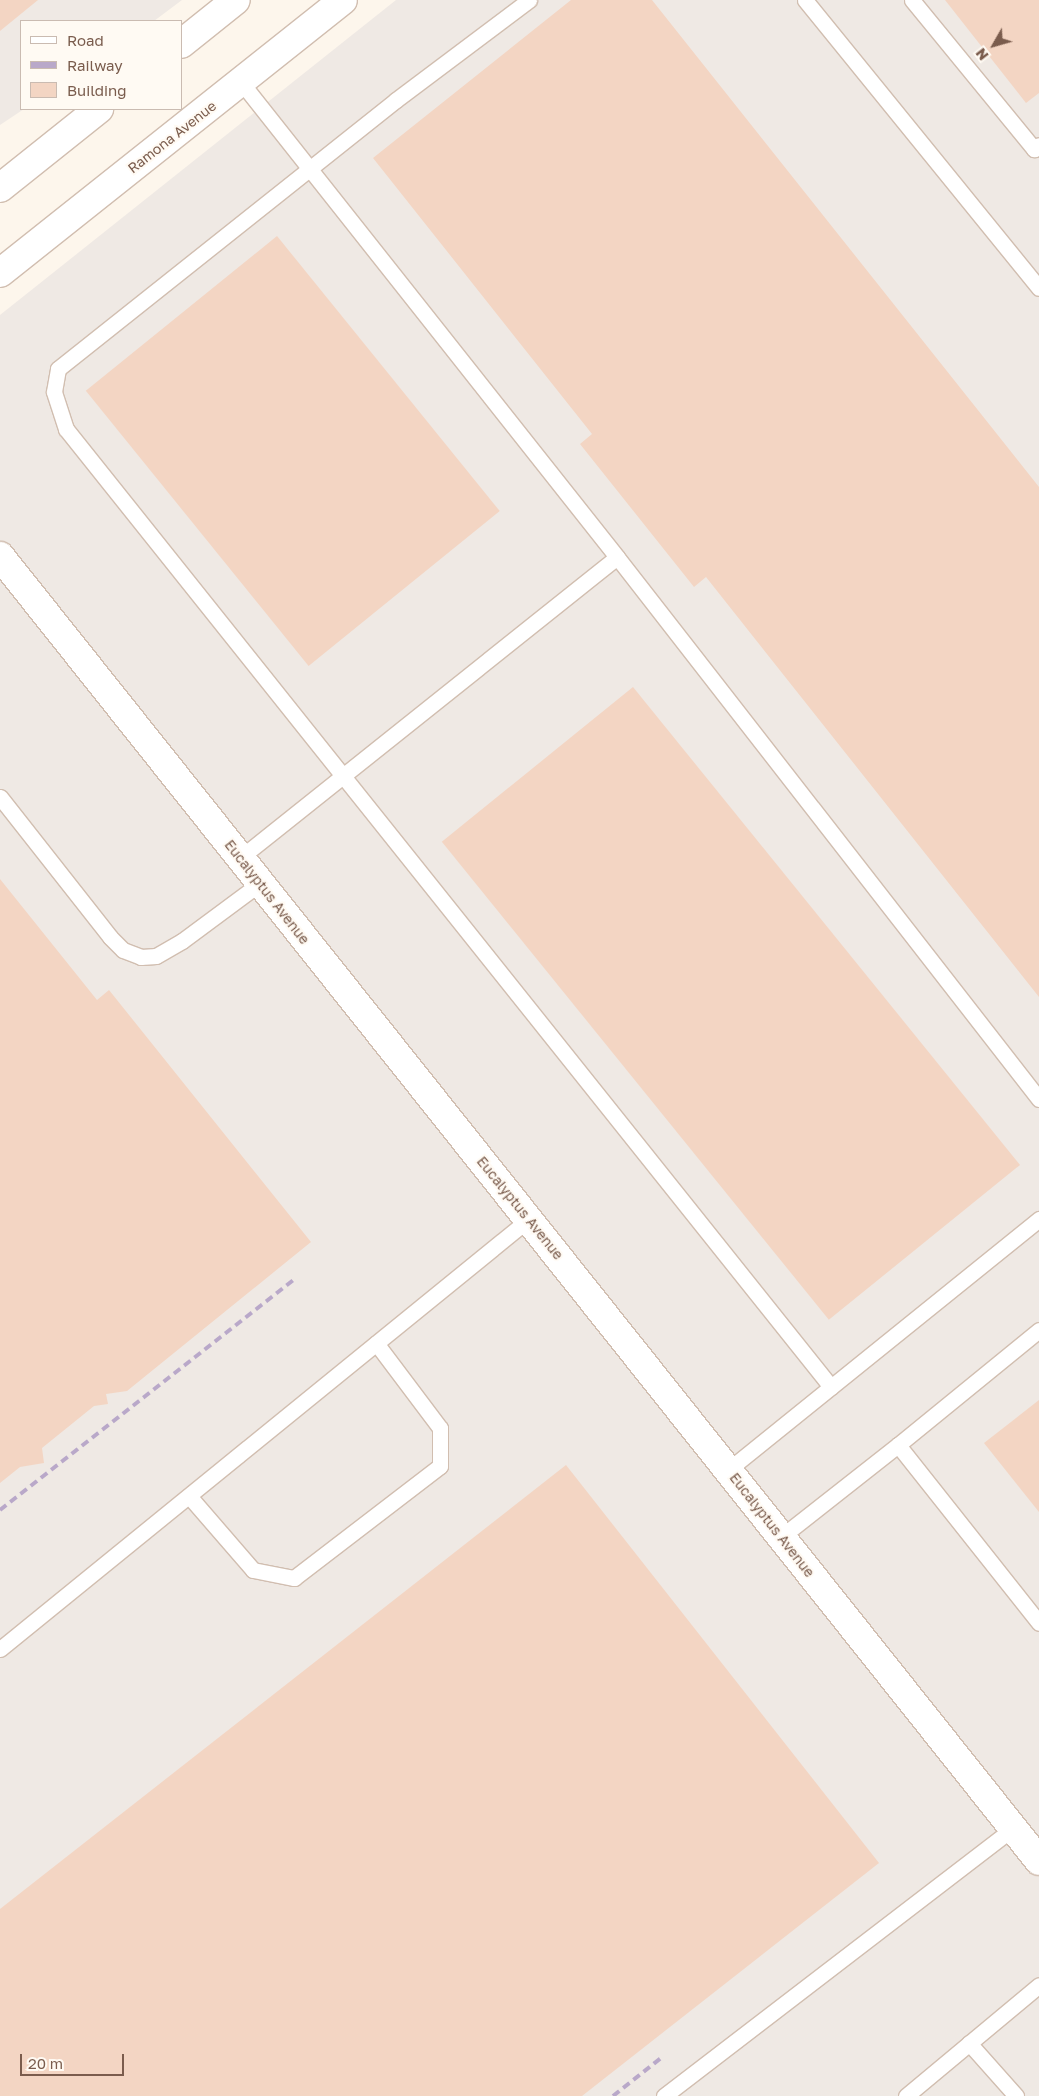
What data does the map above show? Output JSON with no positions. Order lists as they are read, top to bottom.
{
  "streets": {
    "street": ["Ramona Avenue", "Eucalyptus Avenue"]
  },
  "legend": ["Road", "Railway", "Building"],
  "scale_bar": "20 m",
  "north": "bottom left"
}
